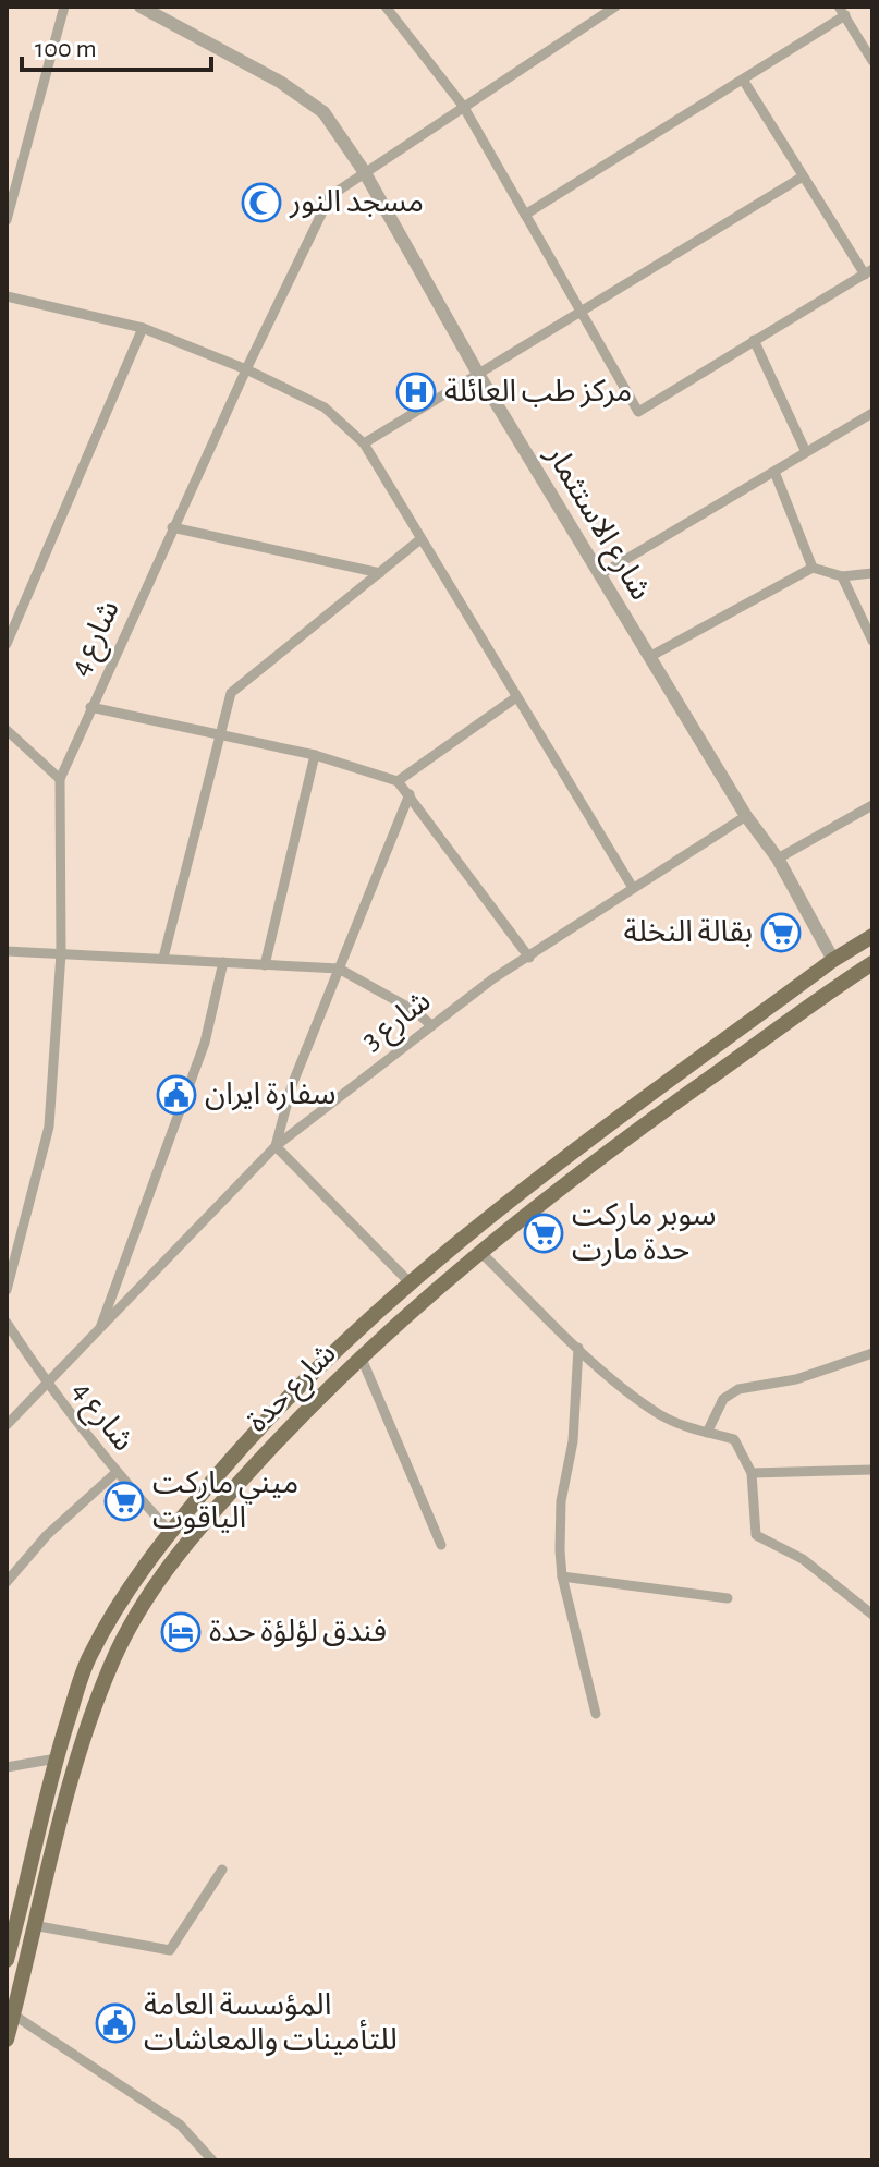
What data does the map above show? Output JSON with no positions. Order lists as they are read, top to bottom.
{
  "streets": {
    "main road": ["شارع حدة"],
    "street": ["شارع الاستثمار", "شارع 4", "شارع 3"]
  },
  "crossings": [
    ["شارع الاستثمار", "شارع 4"],
    ["شارع الاستثمار", "شارع 3"],
    ["شارع الاستثمار", "شارع حدة"],
    ["شارع 4", "شارع 3"],
    ["شارع 4", "شارع حدة"]
  ],
  "places": {
    "mosque": ["مسجد النور"],
    "hospital": ["مركز طب العائلة"],
    "supermarket": ["بقالة النخلة", "سوبر ماركت حدة مارت", "ميني ماركت الياقوت"],
    "public building": ["سفارة ايران", "المؤسسة العامة للتأمينات والمعاشات"],
    "hotel": ["فندق لؤلؤة حدة"]
  },
  "scale_bar": "100 m"
}
